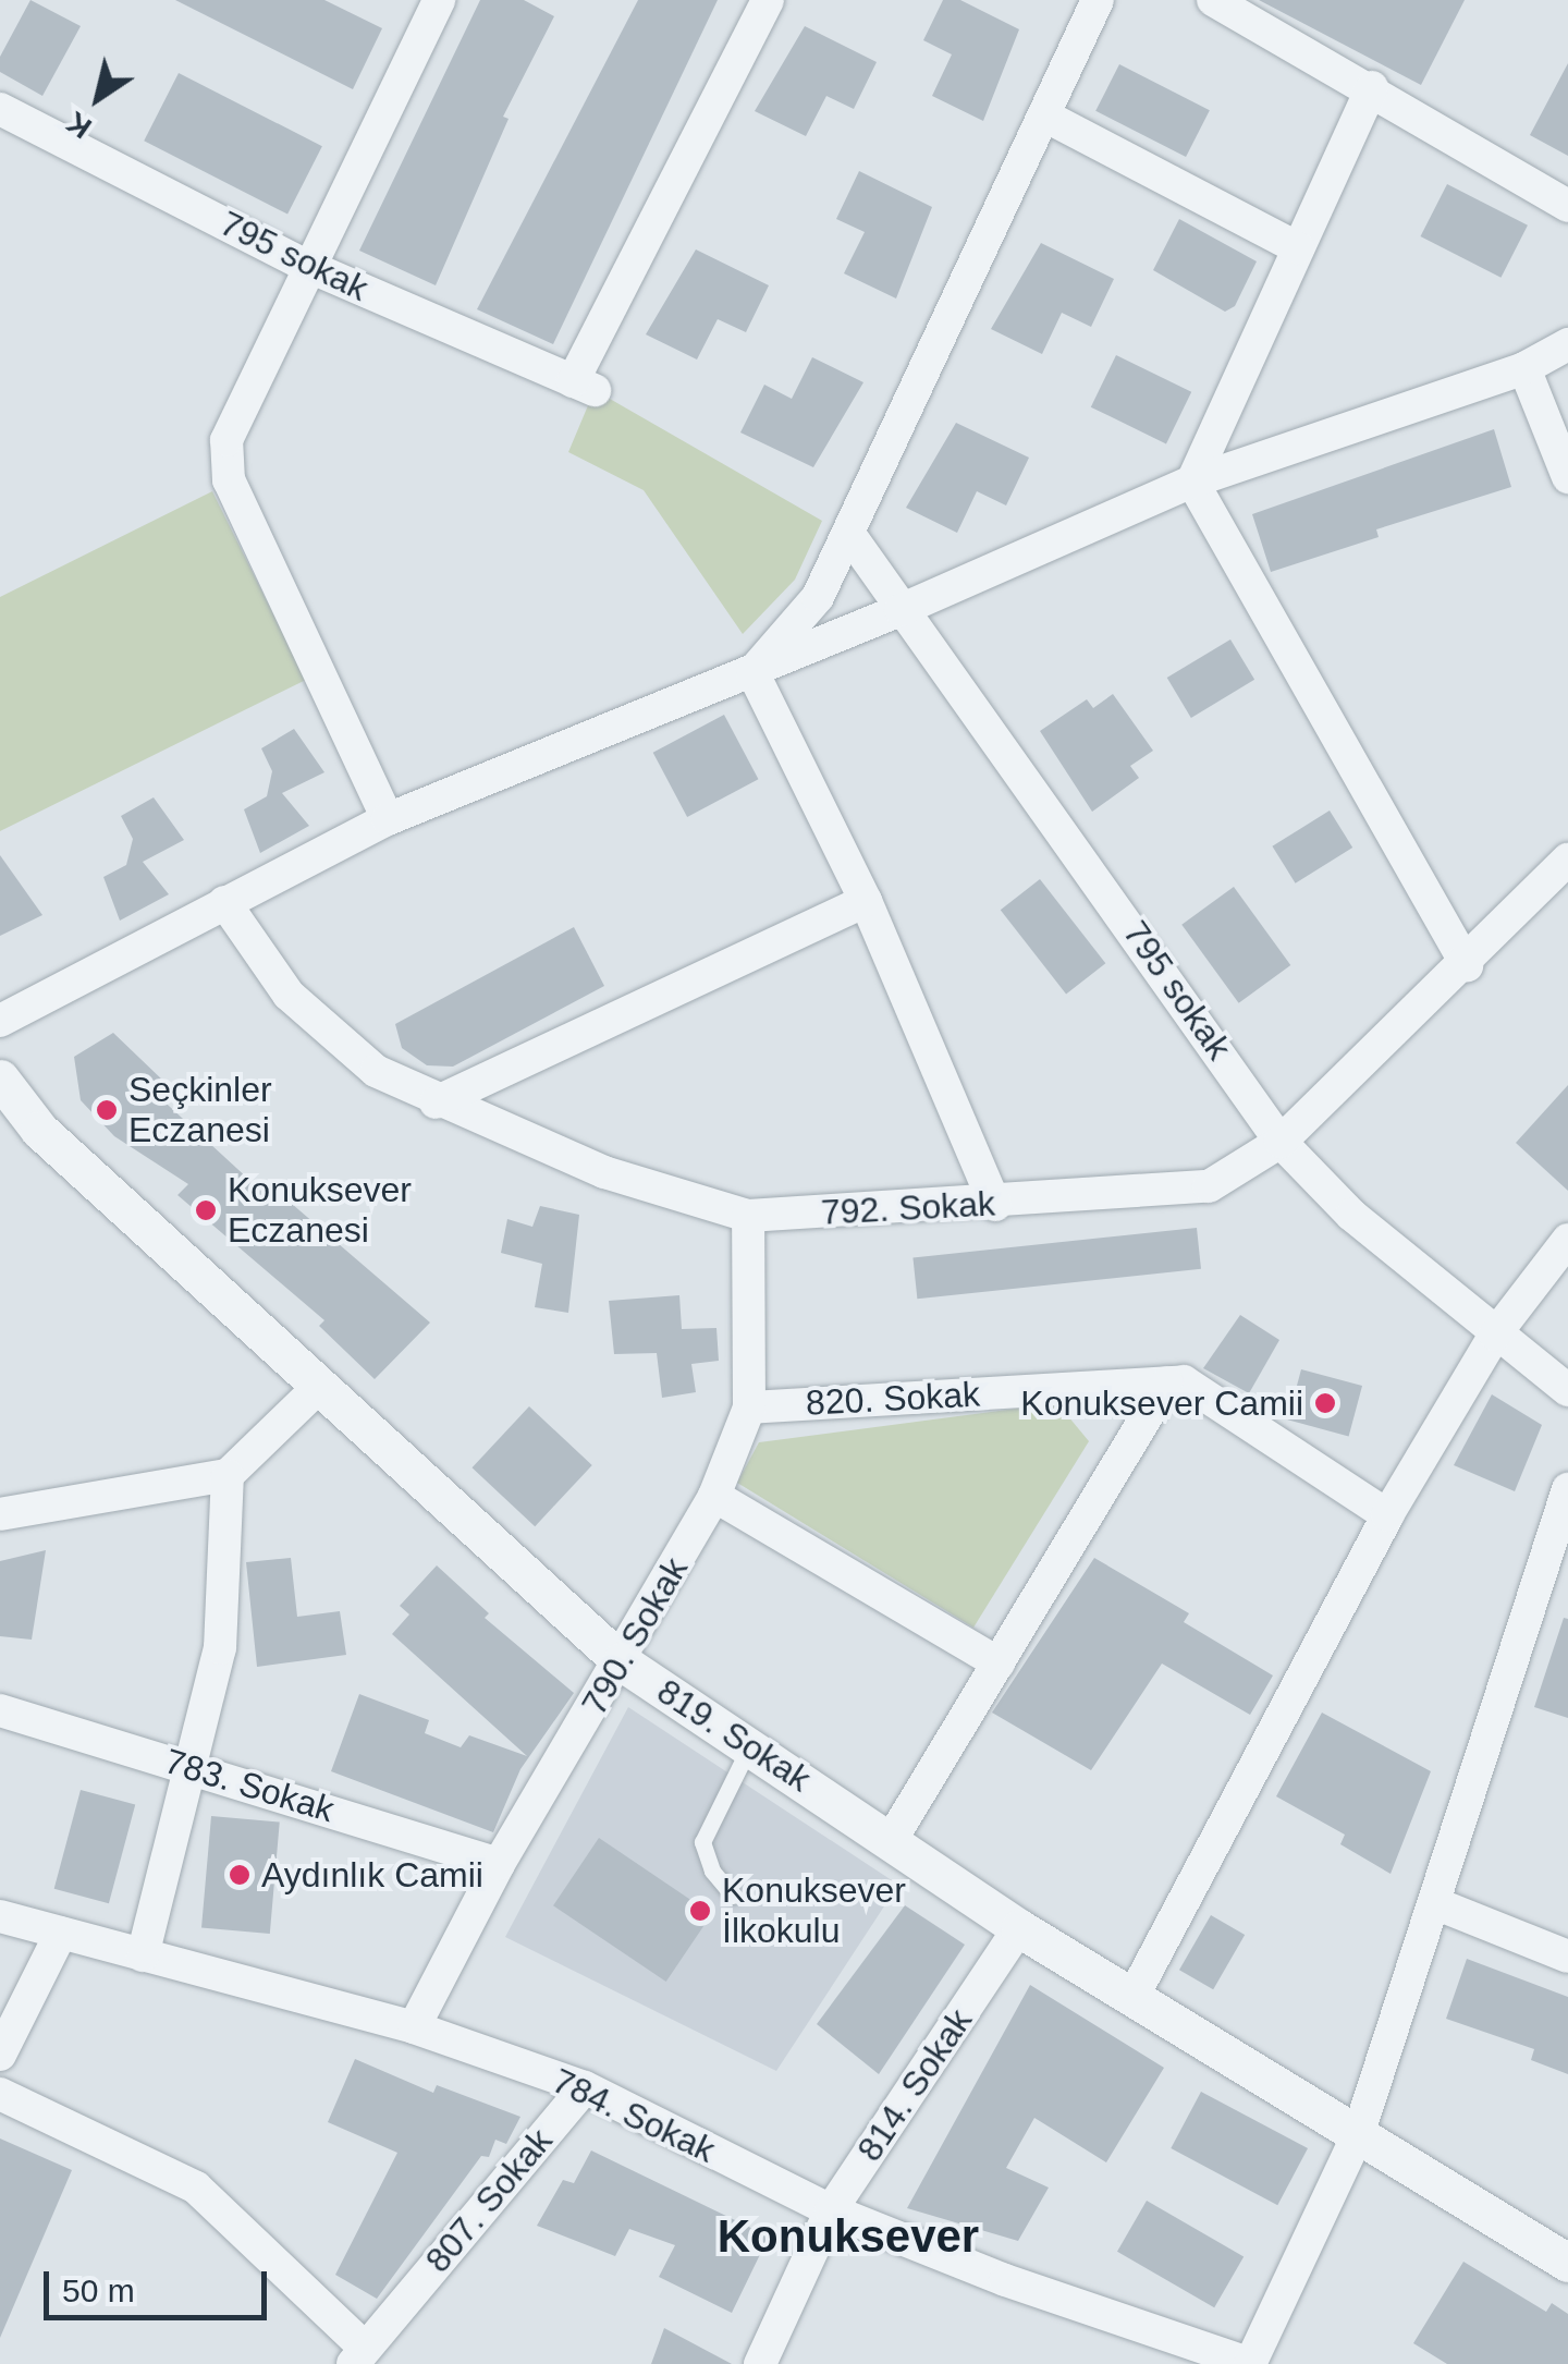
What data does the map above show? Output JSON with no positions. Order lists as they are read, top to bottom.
{
  "streets": {
    "street": [
      "795 sokak",
      "792. Sokak",
      "820. Sokak",
      "790. Sokak",
      "819. Sokak",
      "783. Sokak",
      "814. Sokak",
      "784. Sokak",
      "807. Sokak"
    ]
  },
  "crossings": [
    ["795 sokak", "792. Sokak"],
    ["792. Sokak", "790. Sokak"],
    ["820. Sokak", "790. Sokak"],
    ["790. Sokak", "819. Sokak"],
    ["790. Sokak", "783. Sokak"],
    ["790. Sokak", "784. Sokak"],
    ["819. Sokak", "814. Sokak"],
    ["814. Sokak", "784. Sokak"],
    ["784. Sokak", "807. Sokak"]
  ],
  "districts": ["Konuksever"],
  "places": [
    "Seçkinler Eczanesi",
    "Konuksever Eczanesi",
    "Konuksever Camii",
    "Aydınlık Camii",
    "Konuksever İlkokulu"
  ],
  "scale_bar": "50 m",
  "north": "bottom left"
}
